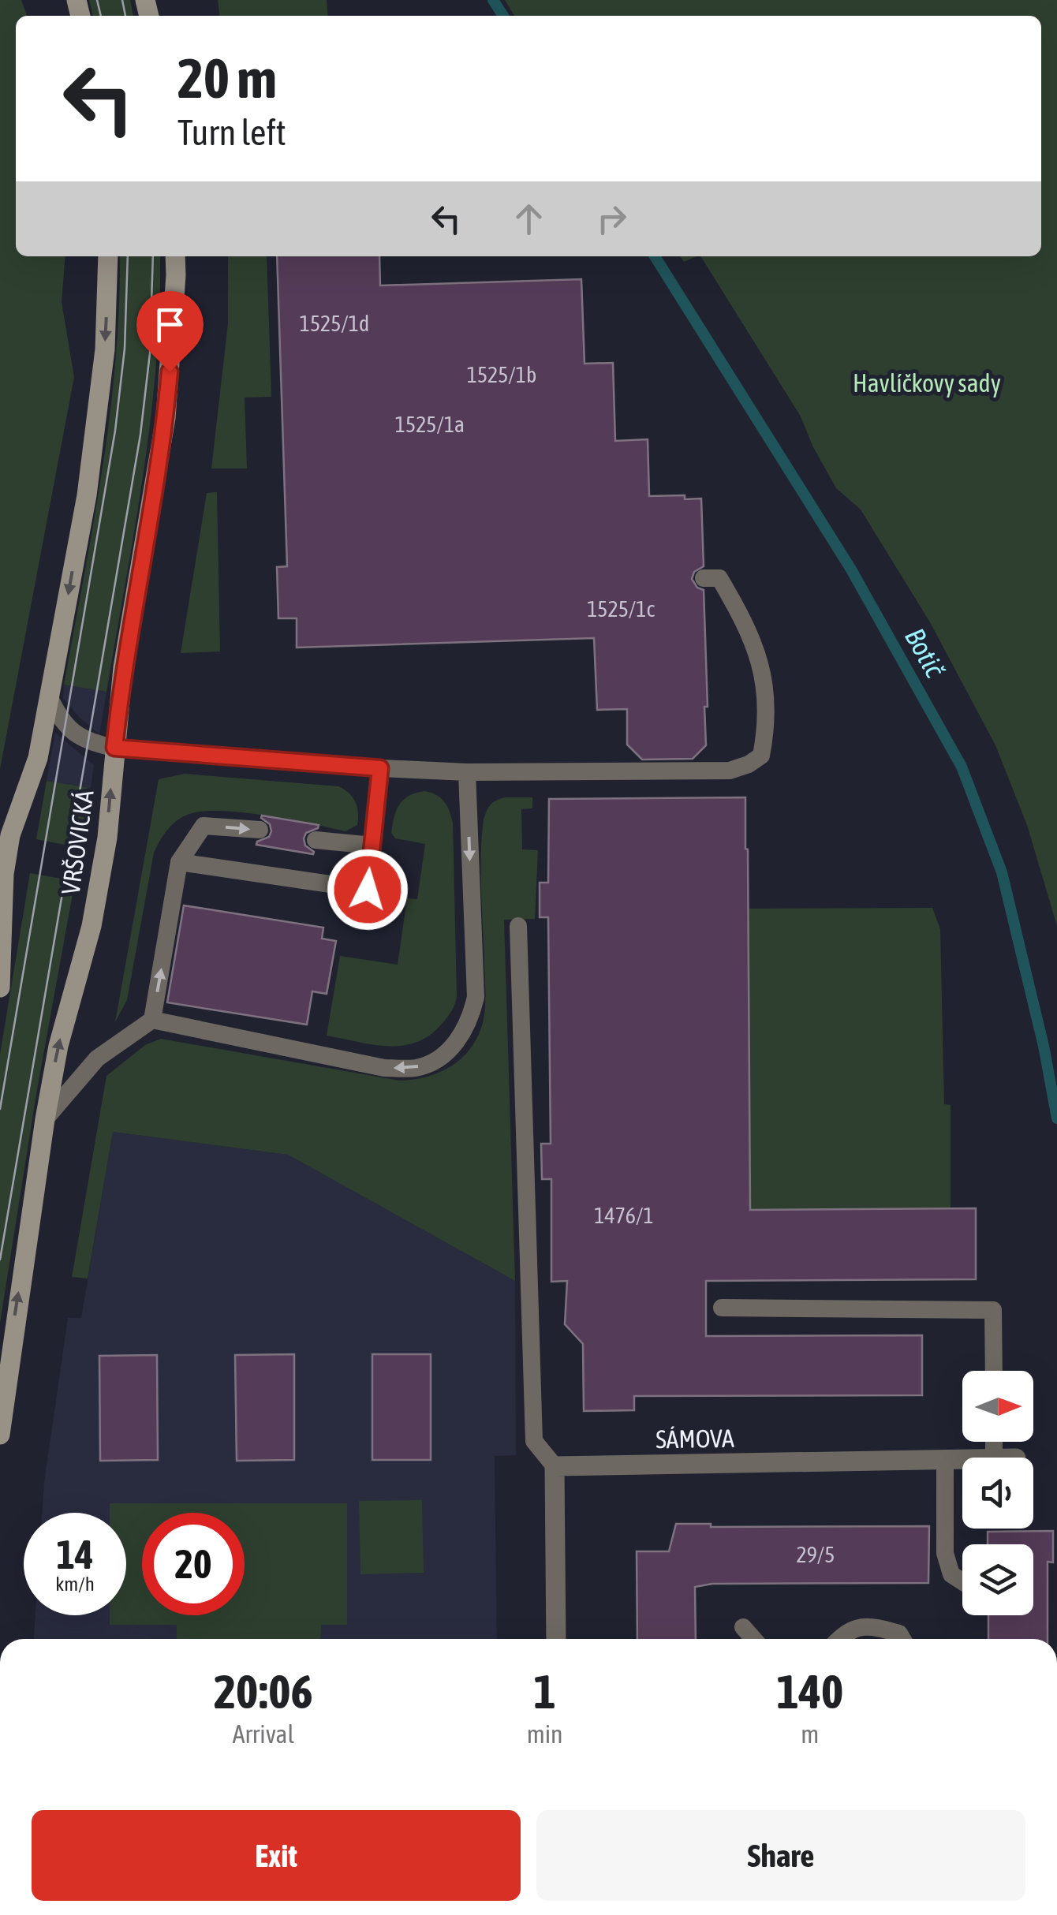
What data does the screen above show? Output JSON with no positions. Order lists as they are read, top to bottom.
{
  "streets": {
    "main road": ["VRŠOVICKÁ"],
    "street": ["SÁMOVA"]
  },
  "water": ["Botič"],
  "parks": ["Havlíčkovy sady"],
  "house_numbers": [
    "1525/1d",
    "1525/1b",
    "1525/1a",
    "1525/1c",
    "1476/1",
    "29/5"
  ],
  "north": "right",
  "page": {
    "turn": ["20 m", "Turn left"],
    "speed": "14 km/h",
    "limit": "20",
    "eta": [
      "20:06",
      "Arrival",
      "1",
      "min",
      "140",
      "m"
    ],
    "buttons": ["Exit", "Share"]
  }
}
